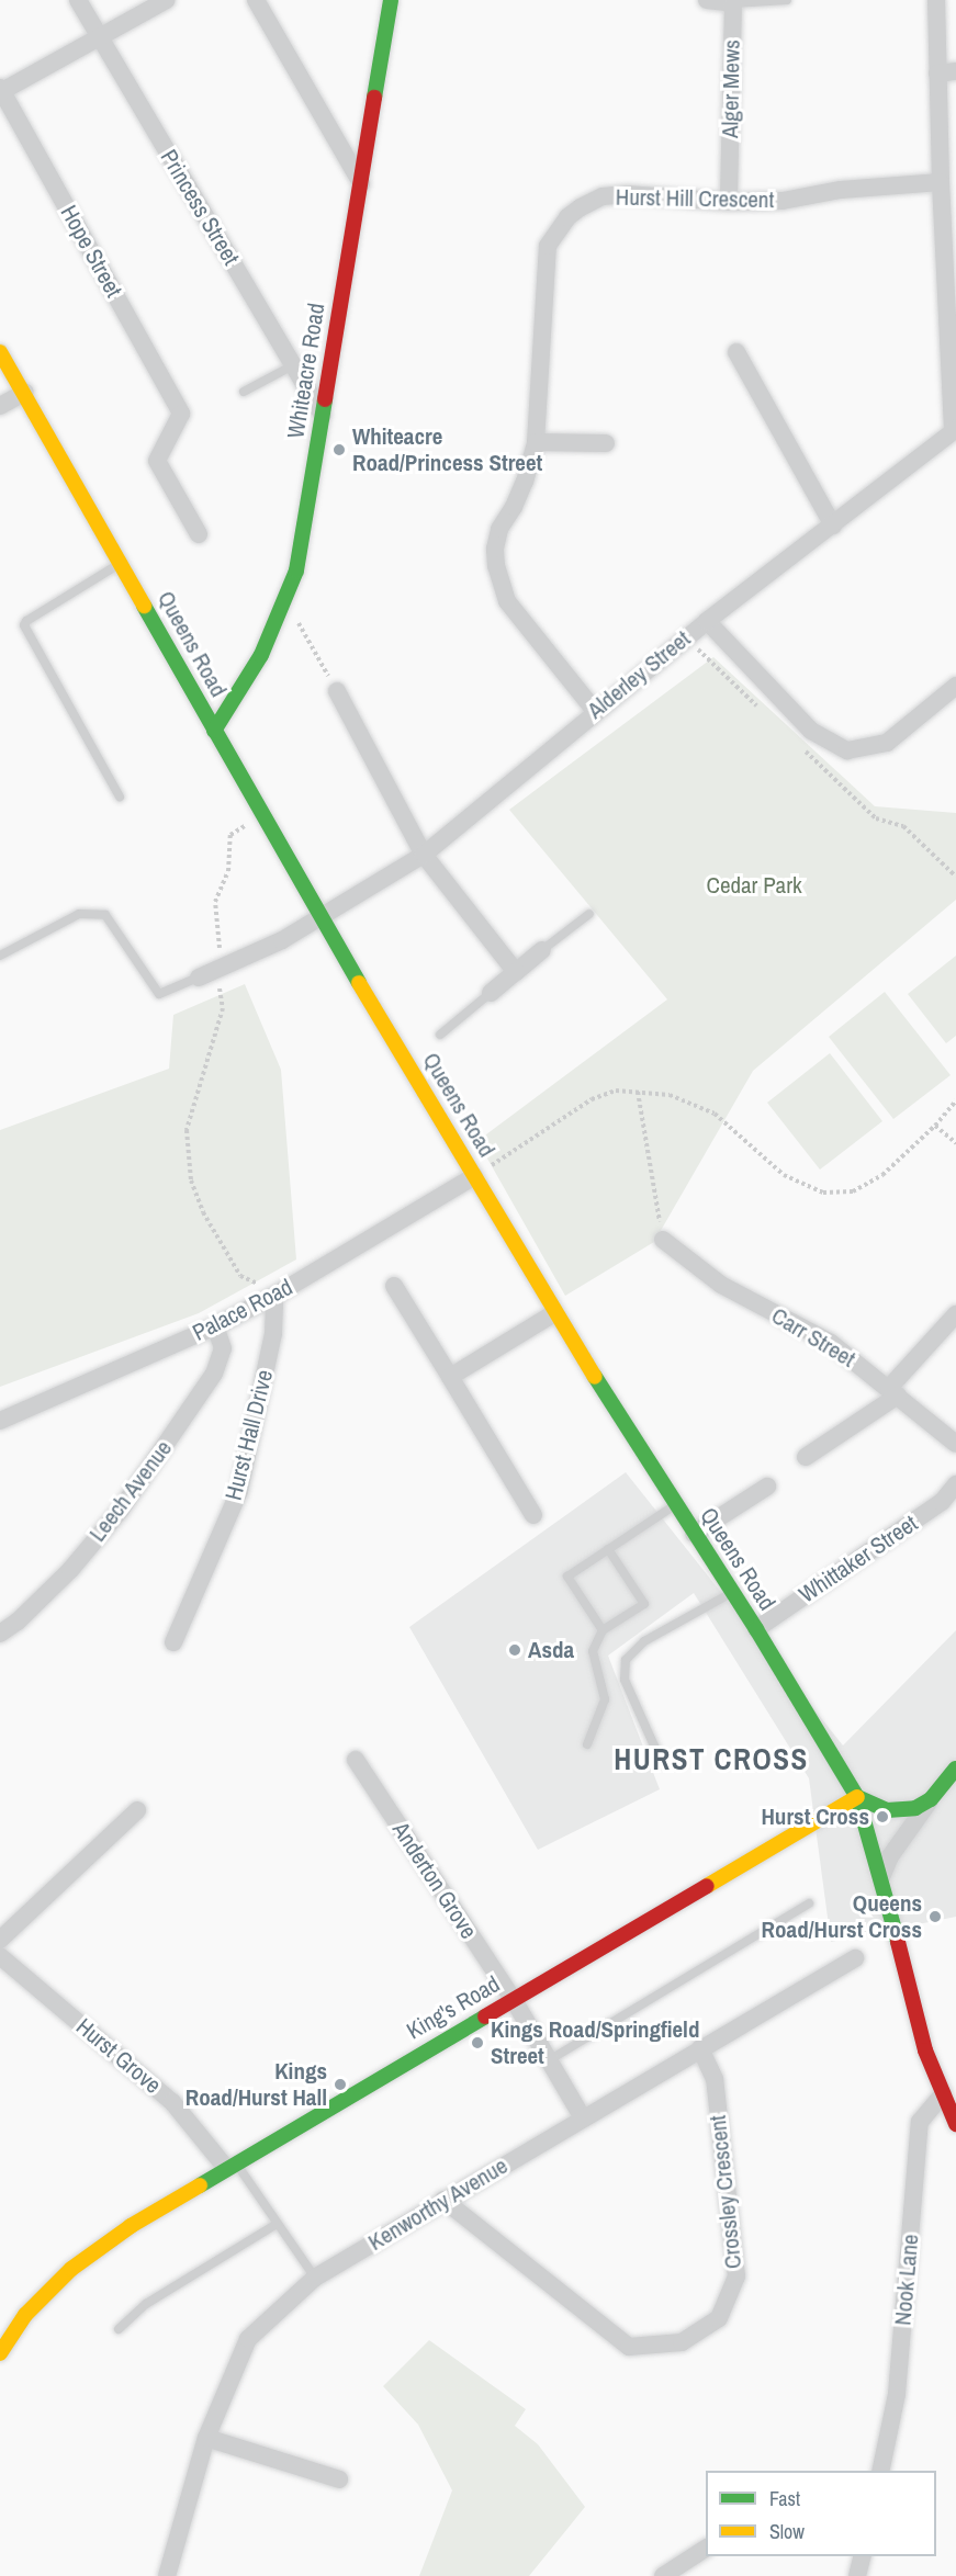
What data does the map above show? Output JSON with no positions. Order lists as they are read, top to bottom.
{
  "streets": {
    "main road": ["Whiteacre Road", "Queens Road", "King's Road"],
    "street": [
      "Alger Mews",
      "Hurst Hill Crescent",
      "Princess Street",
      "Hope Street",
      "Alderley Street",
      "Palace Road",
      "Carr Street",
      "Hurst Hall Drive",
      "Leech Avenue",
      "Whittaker Street",
      "Anderton Grove",
      "Hurst Grove",
      "Crossley Crescent",
      "Kenworthy Avenue",
      "Nook Lane"
    ]
  },
  "crossings": [
    ["Alger Mews", "Hurst Hill Crescent"],
    ["Hurst Hill Crescent", "Alderley Street"],
    ["Princess Street", "Whiteacre Road"],
    ["Whiteacre Road", "Queens Road"],
    ["Queens Road", "Alderley Street"],
    ["Queens Road", "Palace Road"],
    ["Queens Road", "Whittaker Street"],
    ["Queens Road", "King's Road"],
    ["Queens Road", "Nook Lane"],
    ["Palace Road", "Hurst Hall Drive"],
    ["Palace Road", "Leech Avenue"],
    ["Anderton Grove", "King's Road"],
    ["Anderton Grove", "Kenworthy Avenue"],
    ["King's Road", "Hurst Grove"],
    ["Crossley Crescent", "Kenworthy Avenue"]
  ],
  "districts": ["HURST CROSS"],
  "parks": ["Cedar Park"],
  "places": [
    "Whiteacre Road/Princess Street",
    "Asda",
    "Hurst Cross",
    "Queens Road/Hurst Cross",
    "Kings Road/Springfield Street",
    "Kings Road/Hurst Hall"
  ],
  "legend": ["Fast", "Slow"]
}
